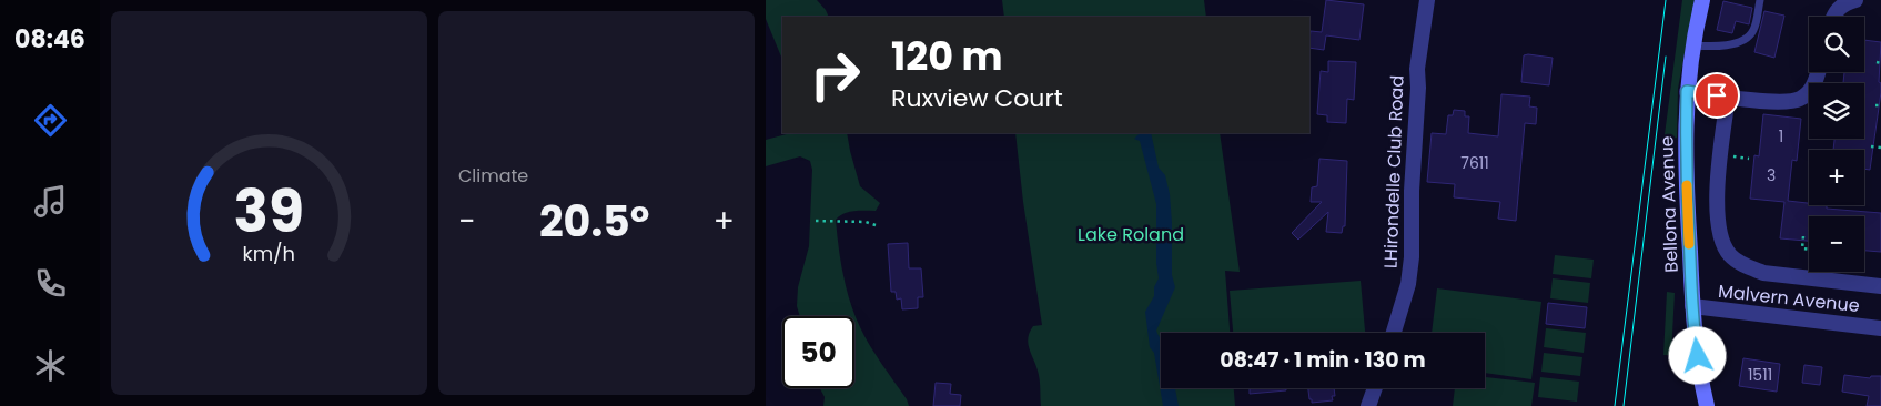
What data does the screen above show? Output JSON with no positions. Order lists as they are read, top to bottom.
{
  "streets": {
    "main road": ["Bellona Avenue"],
    "street": ["LHirondelle Club Road", "Malvern Avenue"]
  },
  "crossings": [
    ["Bellona Avenue", "Malvern Avenue"]
  ],
  "parks": ["Lake Roland"],
  "house_numbers": [
    "1",
    "7611",
    "3",
    "1511"
  ],
  "page": {
    "tabs": "08:46",
    "tile": "Climate",
    "map_buttons": ["+", "−"],
    "turn": ["120 m", "Ruxview Court"],
    "heat": ["−", "20.5°", "+"],
    "limit": "50",
    "trip": "08:47 · 1 min · 130 m",
    "gauge": ["39", "km/h"]
  }
}
